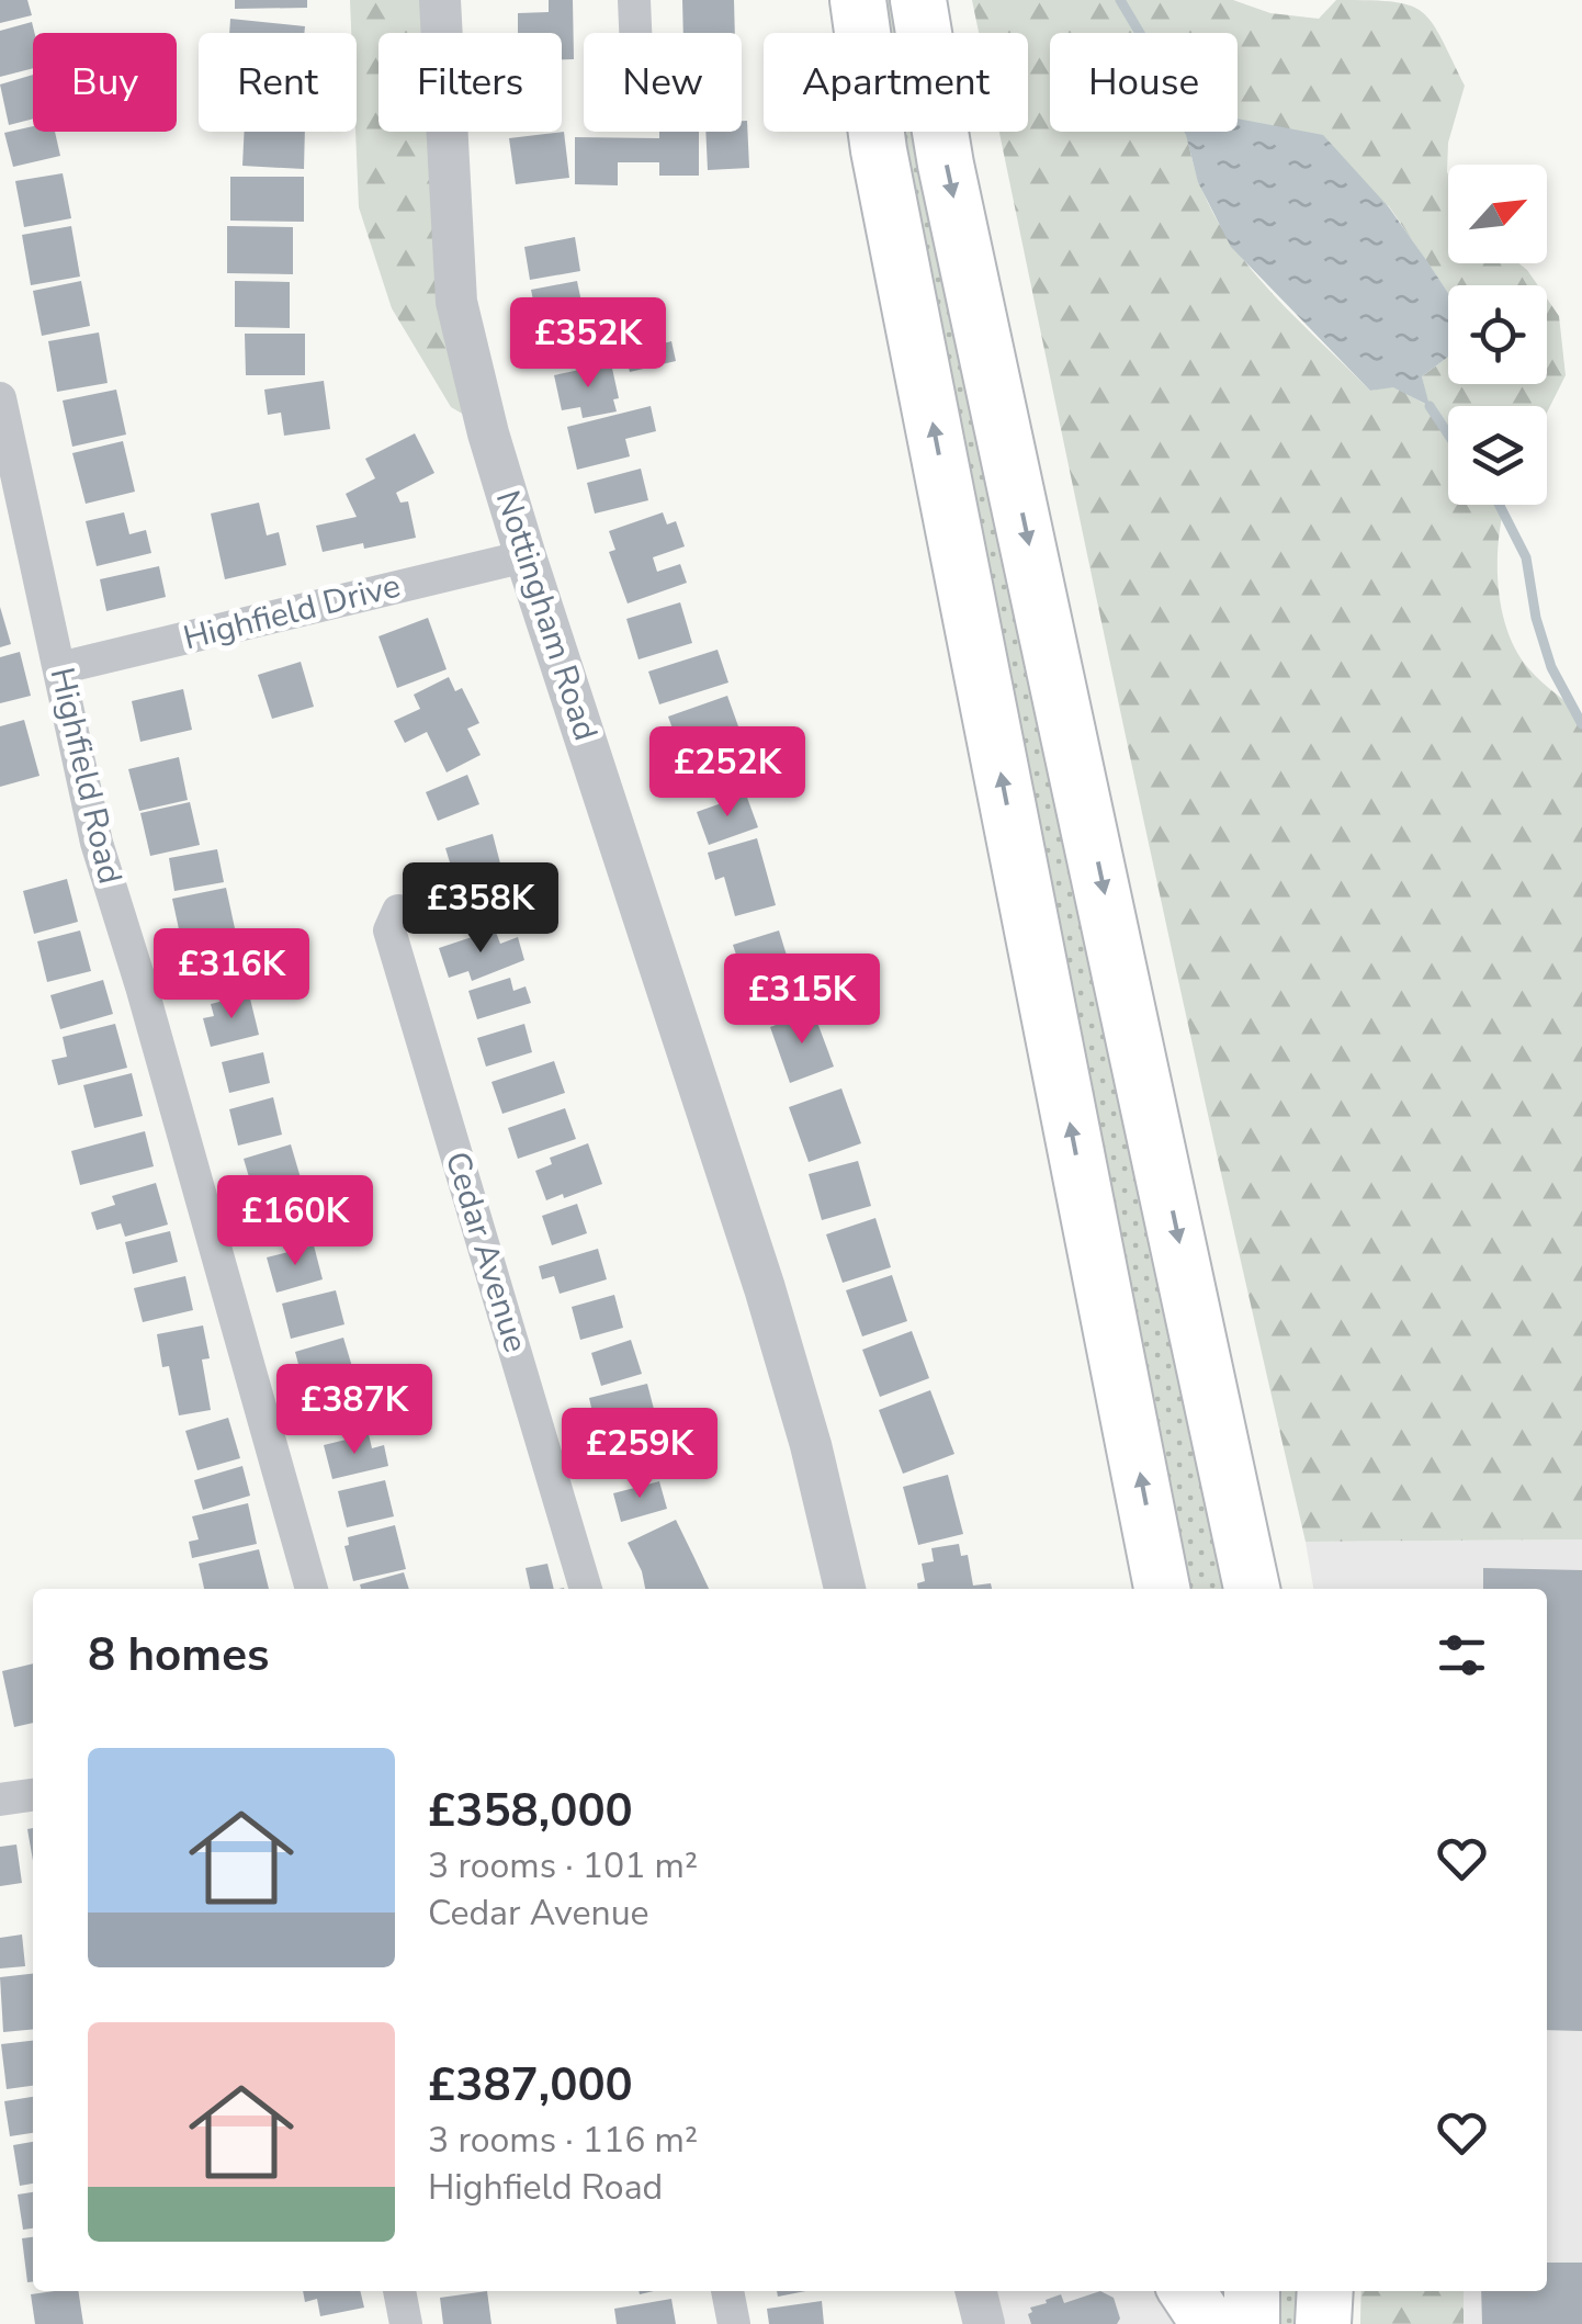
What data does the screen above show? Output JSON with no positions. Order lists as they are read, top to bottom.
{
  "streets": {
    "street": [
      "Highfield Drive",
      "Nottingham Road",
      "Highfield Road",
      "Cedar Avenue"
    ]
  },
  "crossings": [
    ["Highfield Drive", "Nottingham Road"],
    ["Highfield Drive", "Highfield Road"]
  ],
  "north": "top right",
  "page": {
    "chip": [
      "Buy",
      "Rent",
      "Filters",
      "New",
      "Apartment",
      "House"
    ],
    "price": [
      "£352K",
      "£252K",
      "£358K",
      "£316K",
      "£315K",
      "£160K",
      "£387K",
      "£259K"
    ],
    "heading": "8 homes",
    "list": [
      {
        "name": "£358,000",
        "note": "3 rooms · 101 m² · Cedar Avenue"
      },
      {
        "name": "£387,000",
        "note": "3 rooms · 116 m² · Highfield Road"
      }
    ]
  }
}
